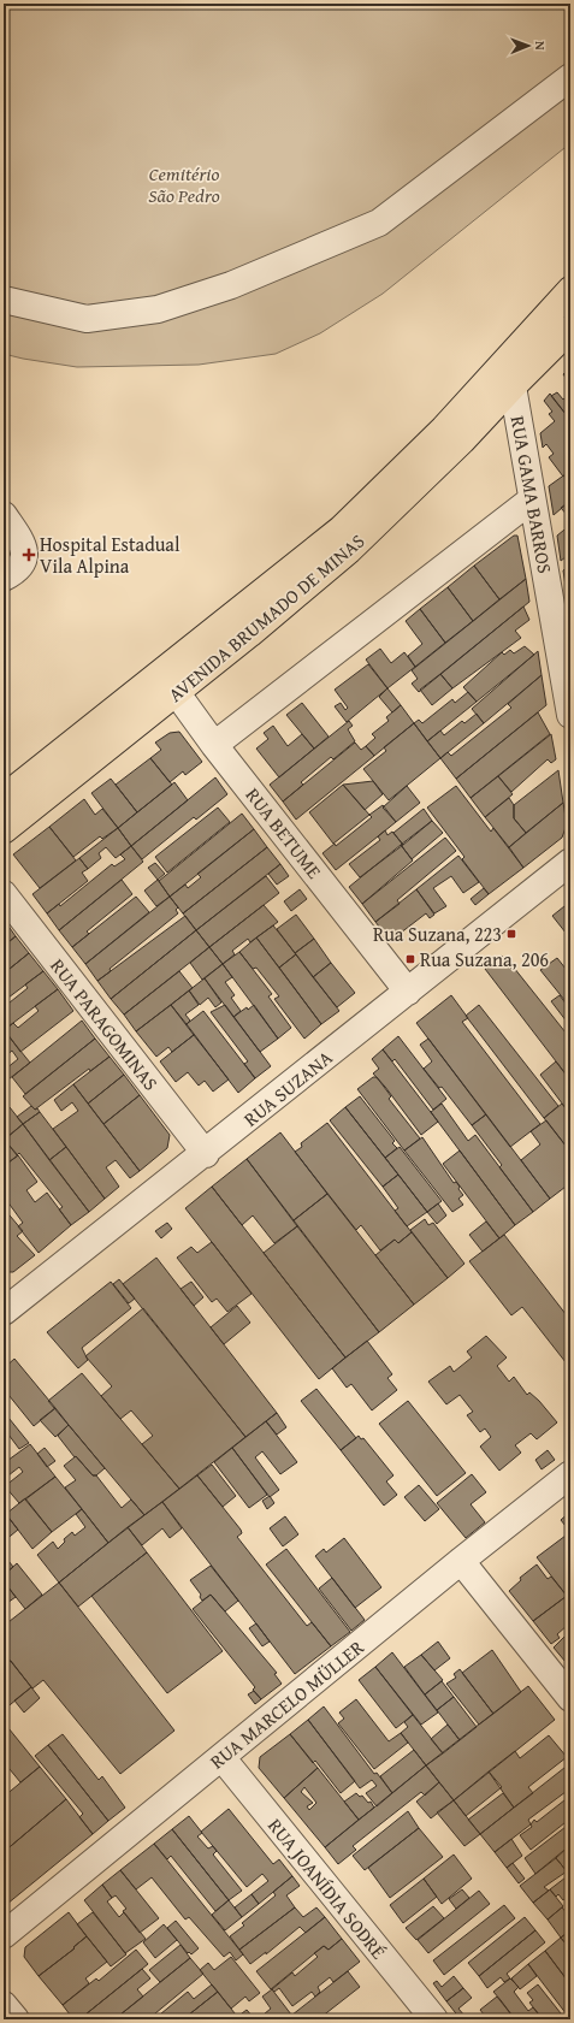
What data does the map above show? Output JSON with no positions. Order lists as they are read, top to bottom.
{
  "streets": {
    "main road": ["AVENIDA BRUMADO DE MINAS"],
    "street": [
      "RUA GAMA BARROS",
      "RUA BETUME",
      "RUA PARAGOMINAS",
      "RUA SUZANA",
      "RUA MARCELO MÜLLER",
      "RUA JOANÍDIA SODRÉ"
    ]
  },
  "crossings": [
    ["RUA GAMA BARROS", "AVENIDA BRUMADO DE MINAS"],
    ["AVENIDA BRUMADO DE MINAS", "RUA BETUME"],
    ["RUA BETUME", "RUA SUZANA"],
    ["RUA PARAGOMINAS", "RUA SUZANA"],
    ["RUA MARCELO MÜLLER", "RUA JOANÍDIA SODRÉ"]
  ],
  "parks": ["Cemitério São Pedro"],
  "places": {
    "health": ["Hospital Estadual Vila Alpina"],
    "transit": ["Rua Suzana, 223", "Rua Suzana, 206"]
  },
  "north": "right"
}
